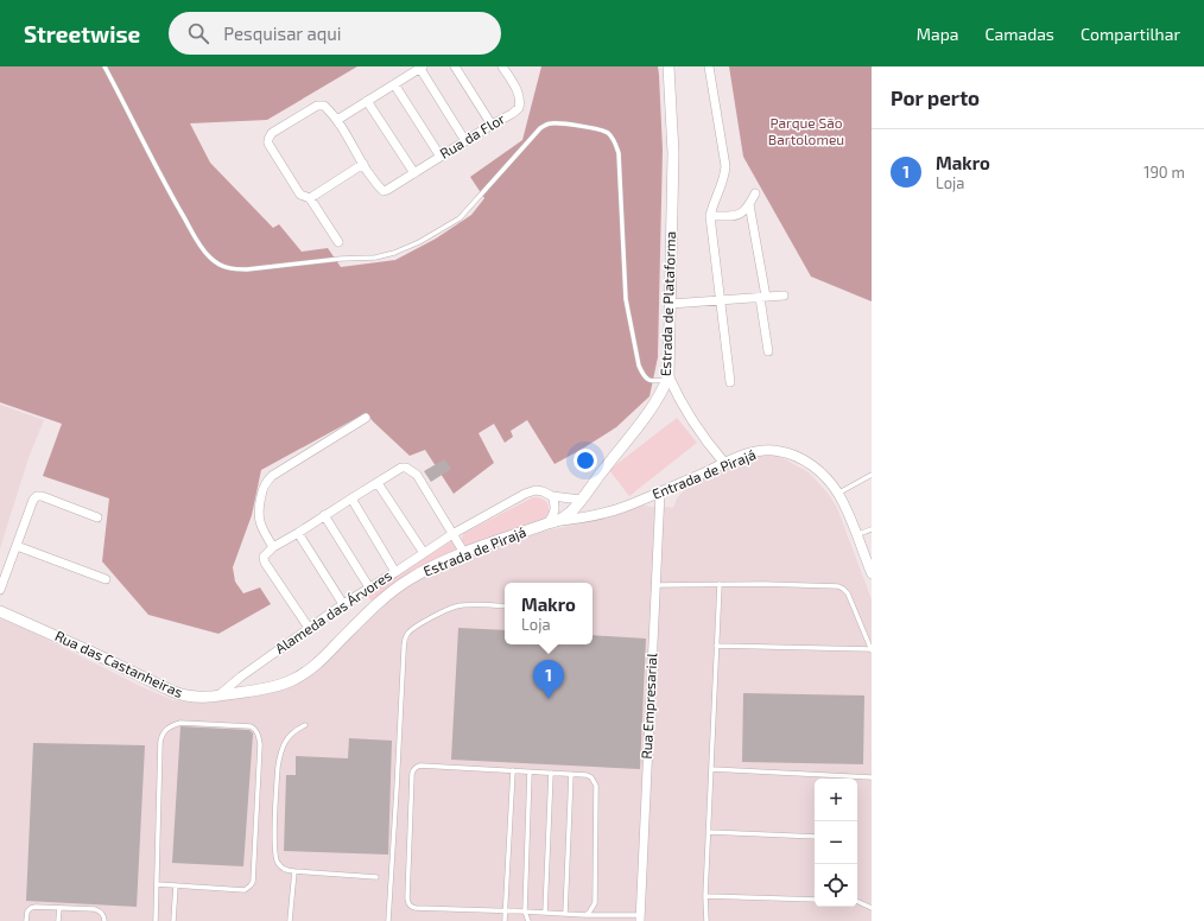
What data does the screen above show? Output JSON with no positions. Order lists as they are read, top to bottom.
{
  "streets": {
    "main road": ["Estrada de Plataforma", "Estrada de Pirajá", "Rua das Castanheiras"],
    "street": [
      "Rua da Flor",
      "Entrada de Pirajá",
      "Alameda das Árvores",
      "Rua Empresarial"
    ]
  },
  "crossings": [
    ["Estrada de Plataforma", "Entrada de Pirajá"],
    ["Estrada de Plataforma", "Estrada de Pirajá"],
    ["Estrada de Plataforma", "Alameda das Árvores"],
    ["Entrada de Pirajá", "Estrada de Pirajá"],
    ["Entrada de Pirajá", "Rua Empresarial"],
    ["Estrada de Pirajá", "Rua das Castanheiras"],
    ["Alameda das Árvores", "Rua das Castanheiras"]
  ],
  "parks": ["Parque São Bartolomeu"],
  "page": {
    "header": "Streetwise",
    "search": "Pesquisar aqui",
    "nav": ["Mapa", "Camadas", "Compartilhar"],
    "heading": "Por perto",
    "list": [
      {
        "mark": "1",
        "name": "Makro",
        "note": "Loja",
        "value": "190 m"
      }
    ],
    "popup": ["Makro", "Loja"],
    "pins": "1",
    "map_buttons": ["+", "−"]
  }
}
